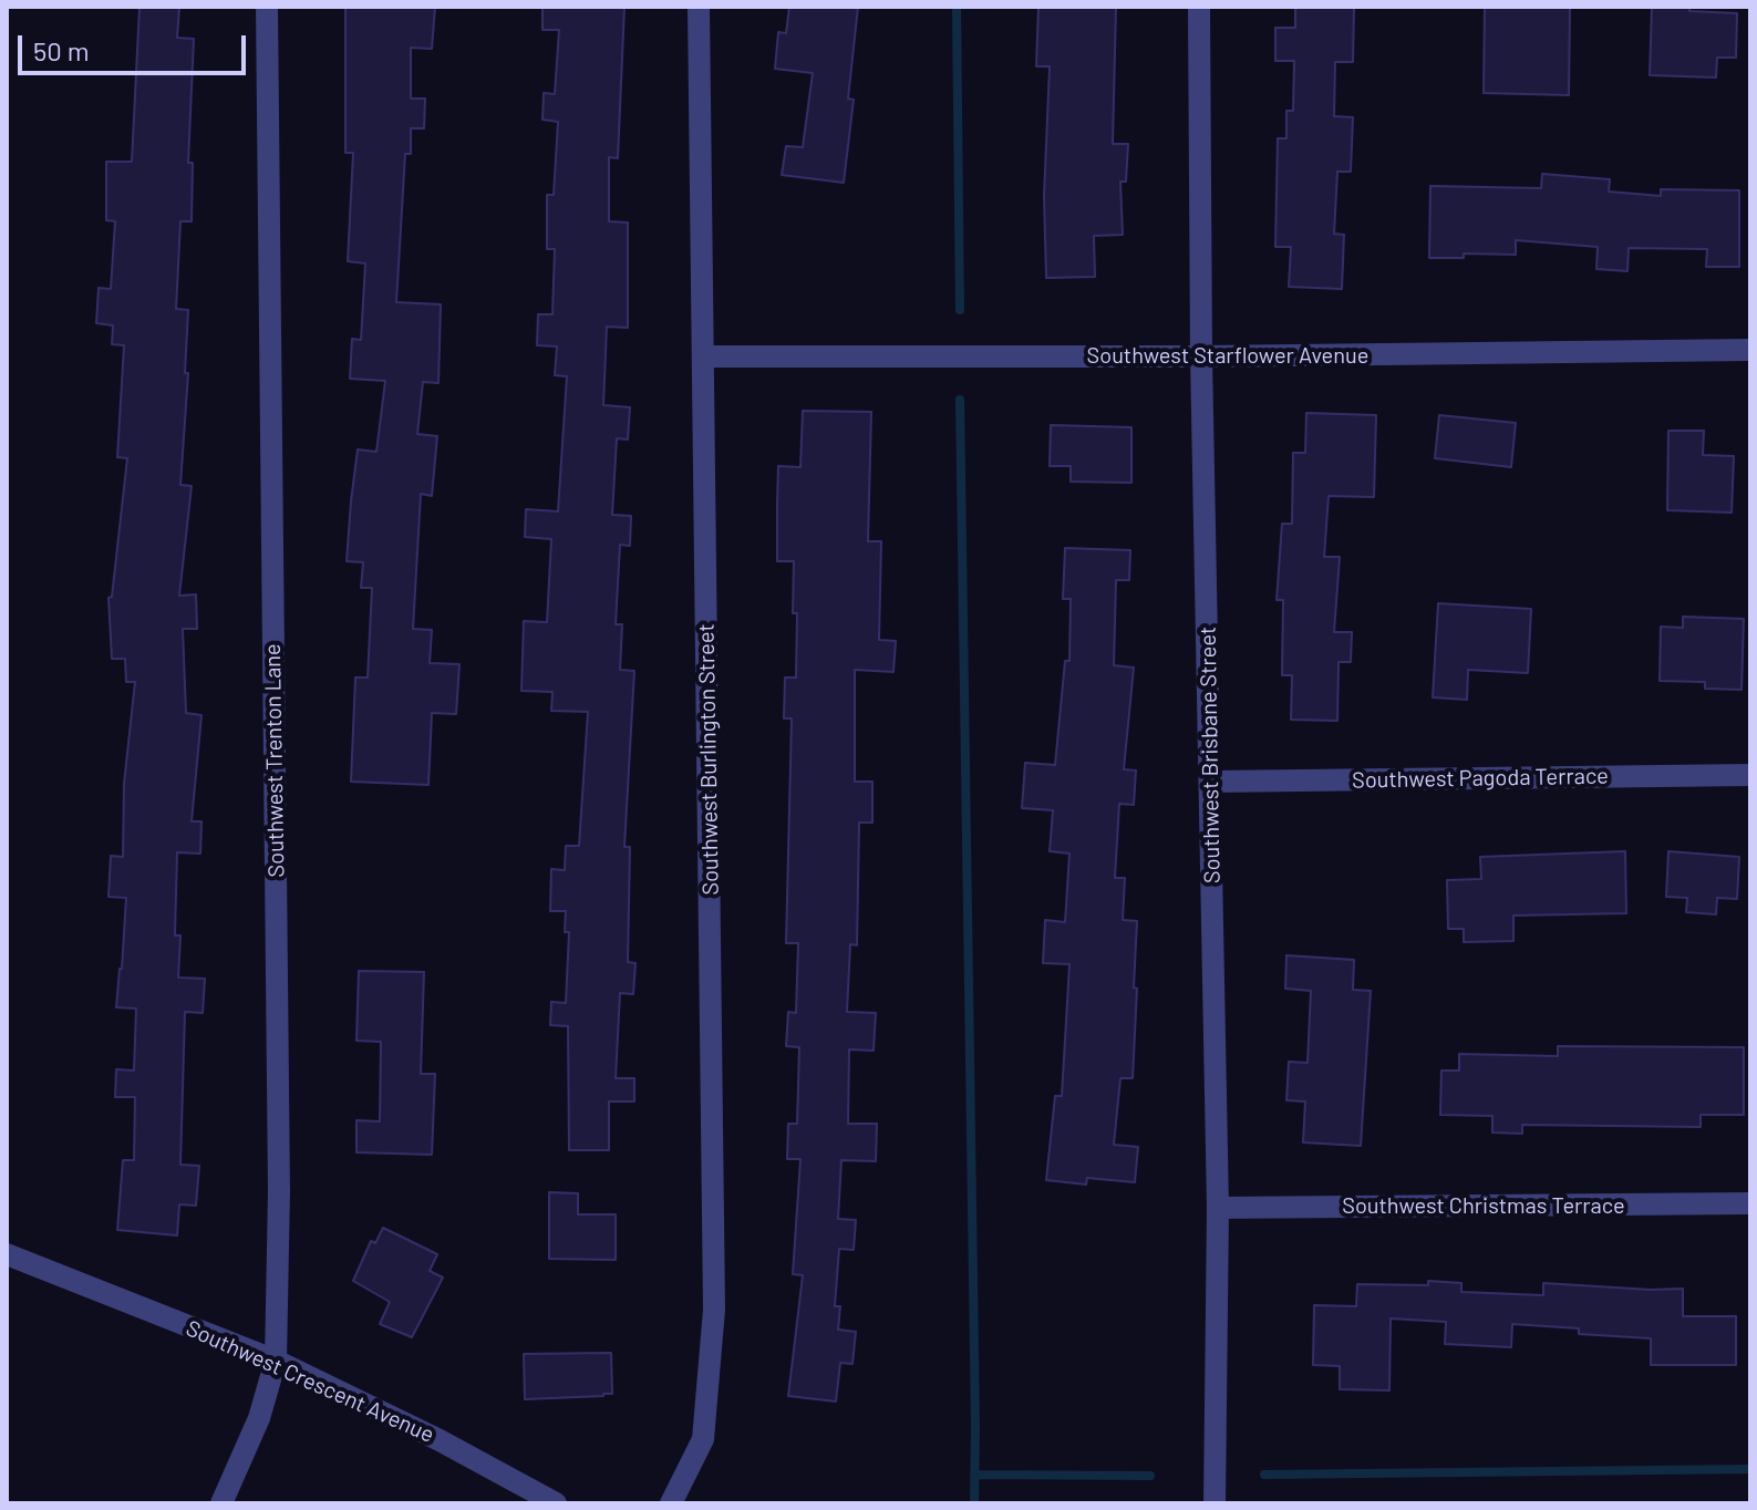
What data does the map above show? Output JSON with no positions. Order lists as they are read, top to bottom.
{
  "streets": {
    "street": [
      "Southwest Starflower Avenue",
      "Southwest Brisbane Street",
      "Southwest Burlington Street",
      "Southwest Trenton Lane",
      "Southwest Pagoda Terrace",
      "Southwest Christmas Terrace",
      "Southwest Crescent Avenue"
    ]
  },
  "crossings": [
    ["Southwest Starflower Avenue", "Southwest Brisbane Street"],
    ["Southwest Starflower Avenue", "Southwest Burlington Street"],
    ["Southwest Brisbane Street", "Southwest Pagoda Terrace"],
    ["Southwest Brisbane Street", "Southwest Christmas Terrace"],
    ["Southwest Trenton Lane", "Southwest Crescent Avenue"]
  ],
  "scale_bar": "50 m"
}
